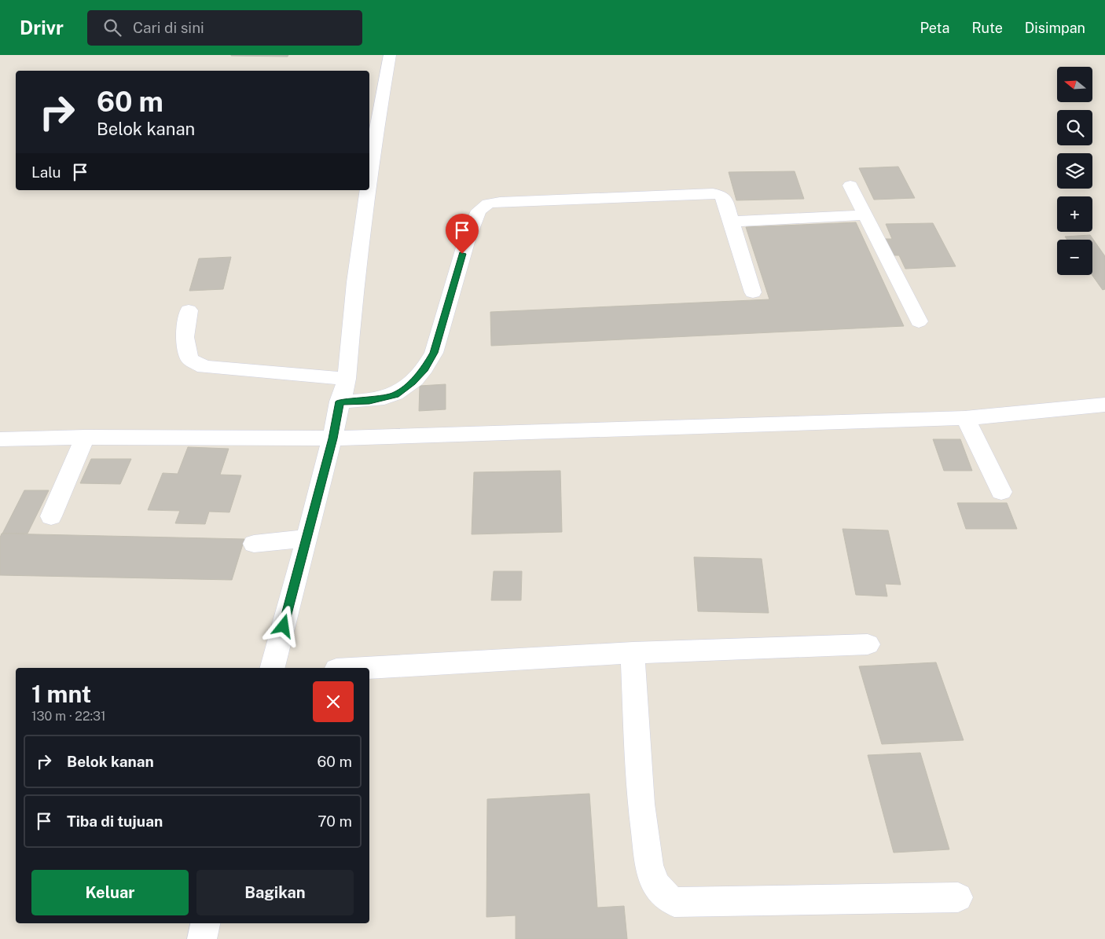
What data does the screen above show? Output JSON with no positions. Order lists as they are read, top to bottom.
{
  "north": "left",
  "page": {
    "header": "Drivr",
    "search": "Cari di sini",
    "nav": ["Peta", "Rute", "Disimpan"],
    "map_buttons": ["+", "−"],
    "turn": ["60 m", "Belok kanan"],
    "then": "Lalu",
    "heading": ["1 mnt", "130 m · 22:31"],
    "list": [
      {
        "name": "Belok kanan",
        "value": "60 m"
      },
      {
        "name": "Tiba di tujuan",
        "value": "70 m"
      }
    ],
    "buttons": ["Keluar", "Bagikan"]
  }
}
